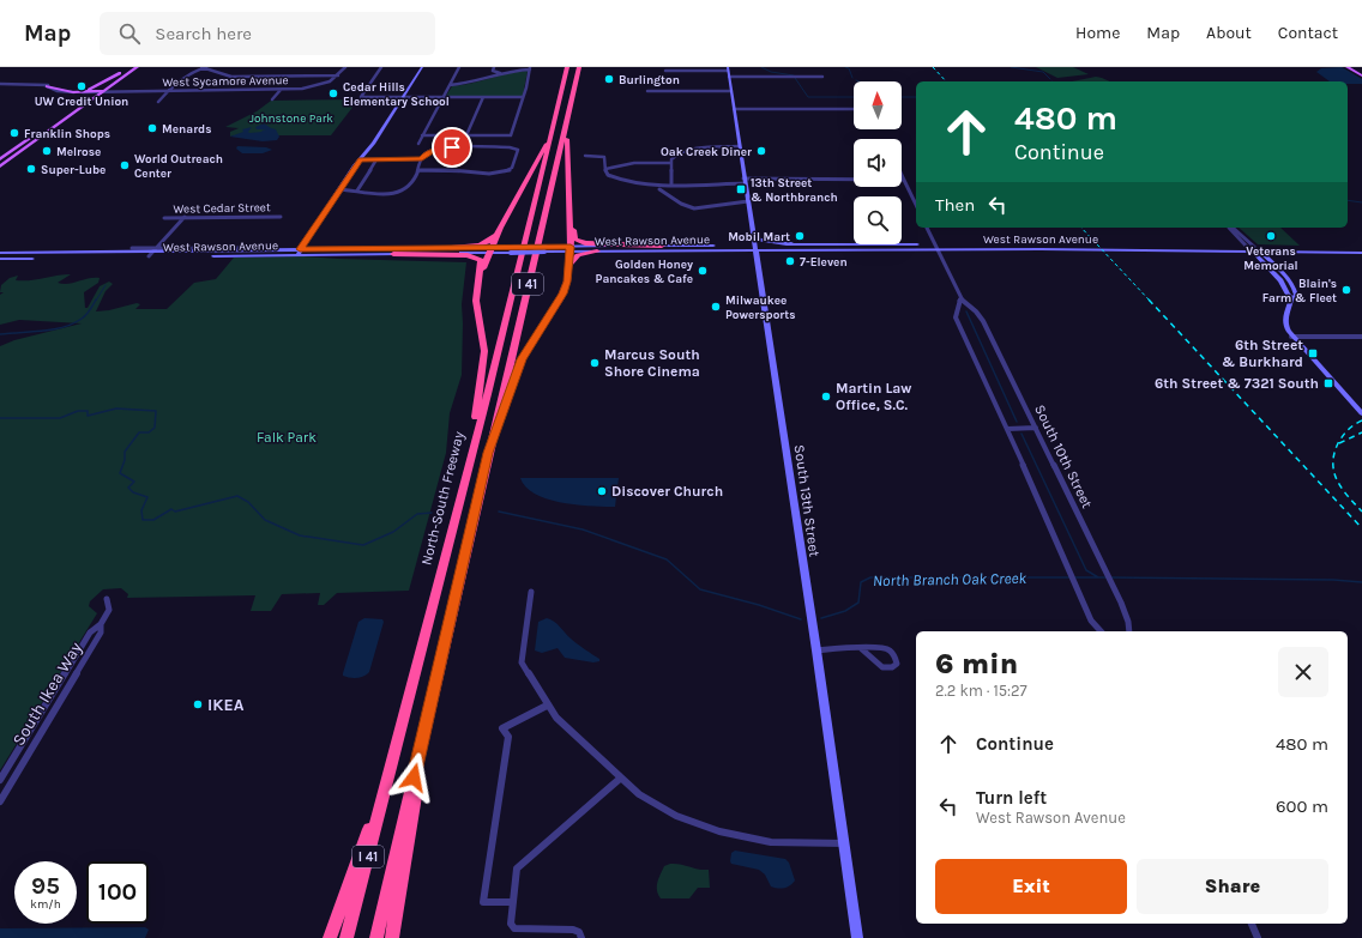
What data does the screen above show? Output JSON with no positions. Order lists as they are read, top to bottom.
{
  "streets": {
    "highway": ["I 41", "North-South Freeway"],
    "main road": ["West Rawson Avenue", "South 13th Street"],
    "street": [
      "West Sycamore Avenue",
      "West Cedar Street",
      "South 10th Street",
      "South Ikea Way"
    ]
  },
  "crossings": [
    ["West Rawson Avenue", "South 10th Street"],
    ["West Rawson Avenue", "South 13th Street"]
  ],
  "water": ["North Branch Oak Creek"],
  "parks": ["Johnstone Park", "Falk Park"],
  "places": {
    "other": [
      "Burlington",
      "UW Credit Union",
      "Cedar Hills Elementary School",
      "Menards",
      "Franklin Shops",
      "Melrose",
      "Oak Creek Diner",
      "World Outreach Center",
      "Super-Lube",
      "Mobil Mart",
      "Veterans Memorial",
      "7-Eleven",
      "Golden Honey Pancakes & Cafe",
      "Blain's Farm & Fleet",
      "Milwaukee Powersports",
      "Marcus South Shore Cinema",
      "Martin Law Office, S.C.",
      "Discover Church",
      "IKEA"
    ],
    "transit": ["13th Street & Northbranch", "6th Street & Burkhard", "6th Street & 7321 South"]
  },
  "north": "top",
  "page": {
    "header": "Map",
    "search": "Search here",
    "nav": [
      "Home",
      "Map",
      "About",
      "Contact"
    ],
    "turn": ["480 m", "Continue"],
    "then": "Then",
    "heading": ["6 min", "2.2 km · 15:27"],
    "list": [
      {
        "name": "Continue",
        "value": "480 m"
      },
      {
        "name": "Turn left",
        "note": "West Rawson Avenue",
        "value": "600 m"
      }
    ],
    "buttons": ["Exit", "Share"],
    "speed": "95 km/h",
    "limit": "100"
  }
}
